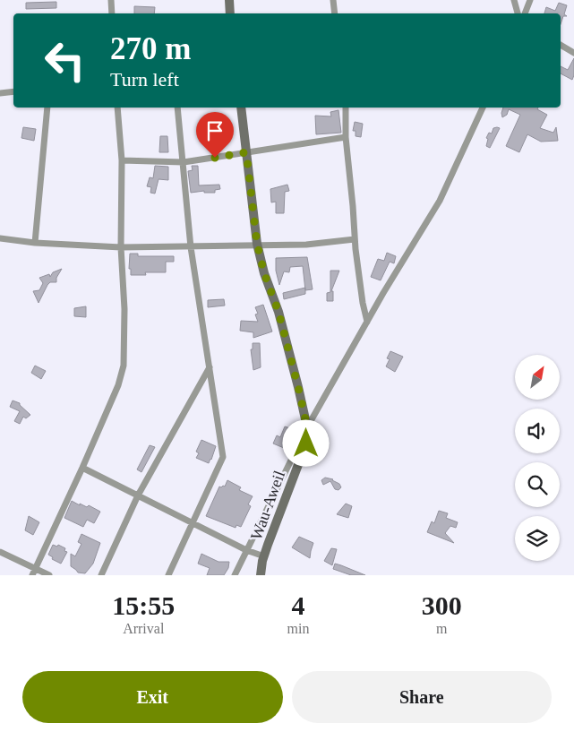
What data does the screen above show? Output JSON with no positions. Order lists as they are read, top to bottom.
{
  "streets": {
    "street": ["Wau-Aweil"]
  },
  "north": "top right",
  "page": {
    "turn": ["270 m", "Turn left"],
    "eta": [
      "15:55",
      "Arrival",
      "4",
      "min",
      "300",
      "m"
    ],
    "buttons": ["Exit", "Share"]
  }
}
